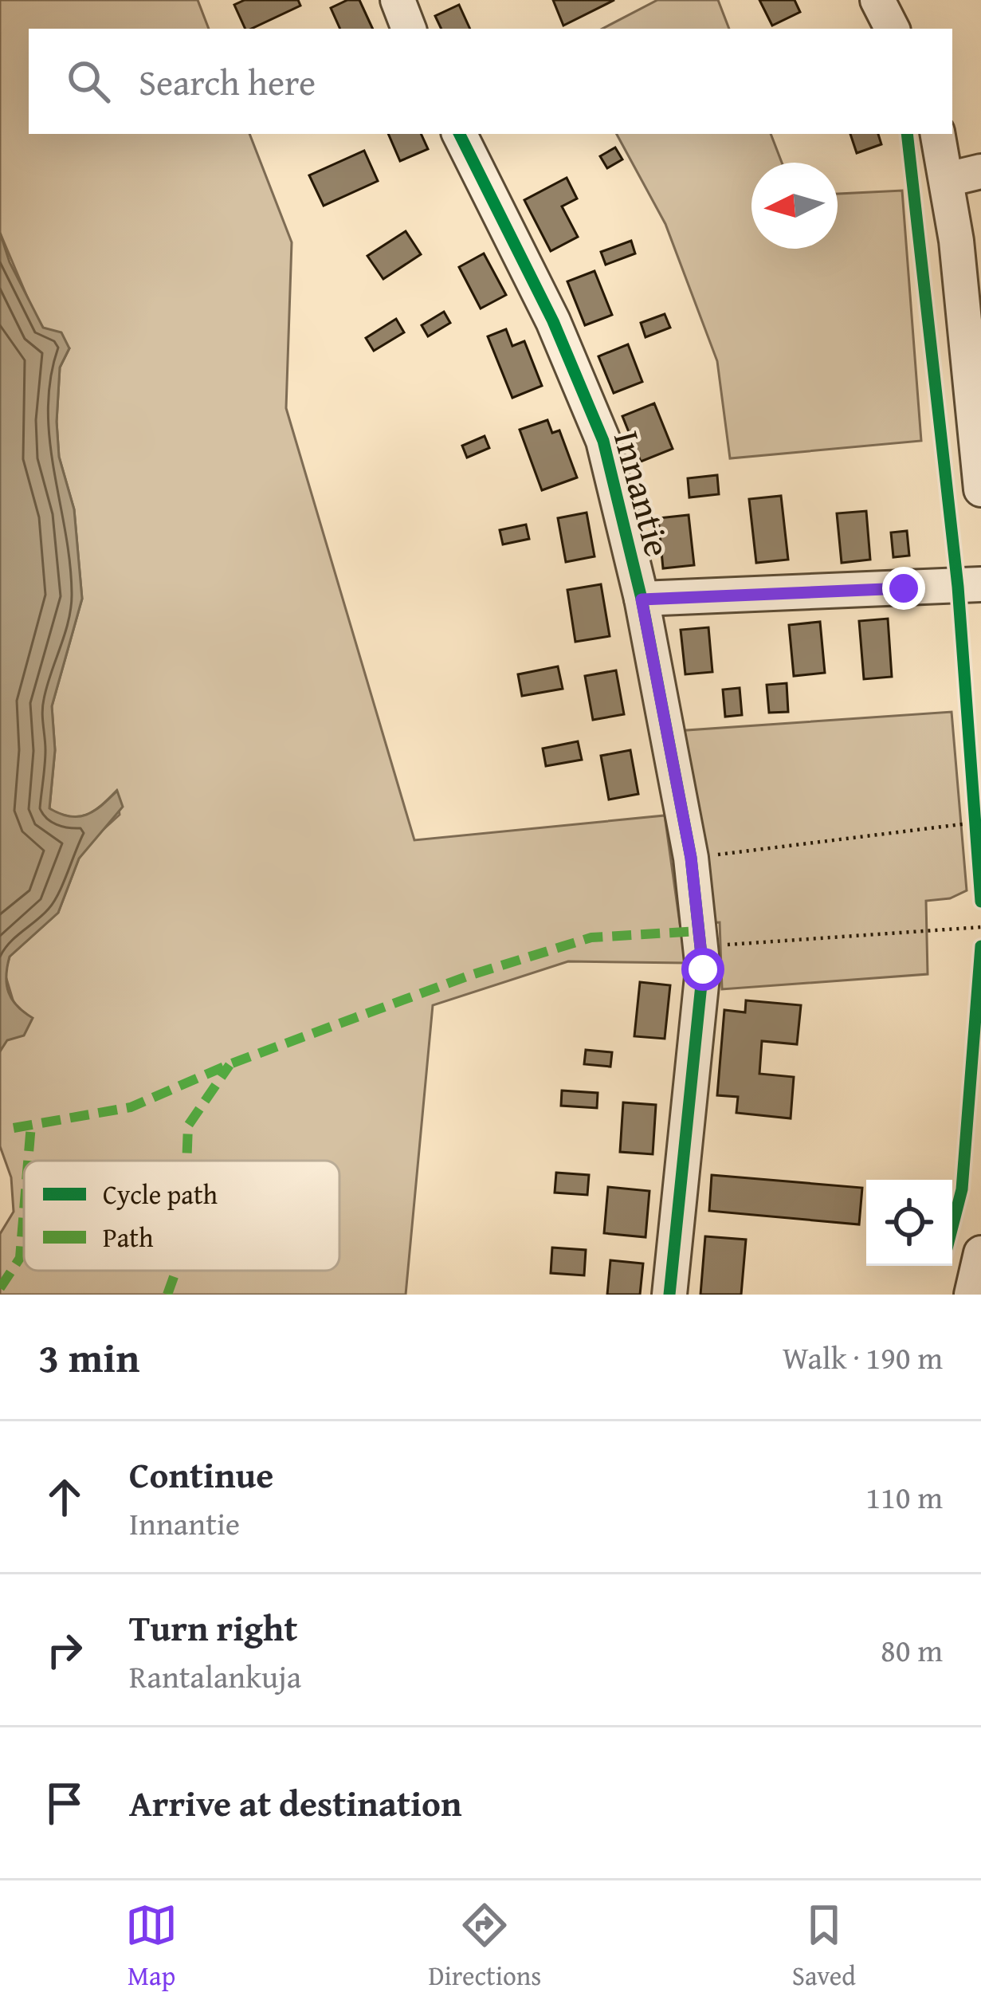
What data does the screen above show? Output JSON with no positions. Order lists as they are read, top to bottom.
{
  "streets": {
    "street": ["Innantie"]
  },
  "legend": ["Cycle path", "Path"],
  "north": "left",
  "page": {
    "search": "Search here",
    "heading": ["3 min", "Walk · 190 m"],
    "list": [
      ["Continue", "Innantie", "110 m"],
      ["Turn right", "Rantalankuja", "80 m"],
      "Arrive at destination"
    ],
    "nav": ["Map", "Directions", "Saved"]
  }
}
